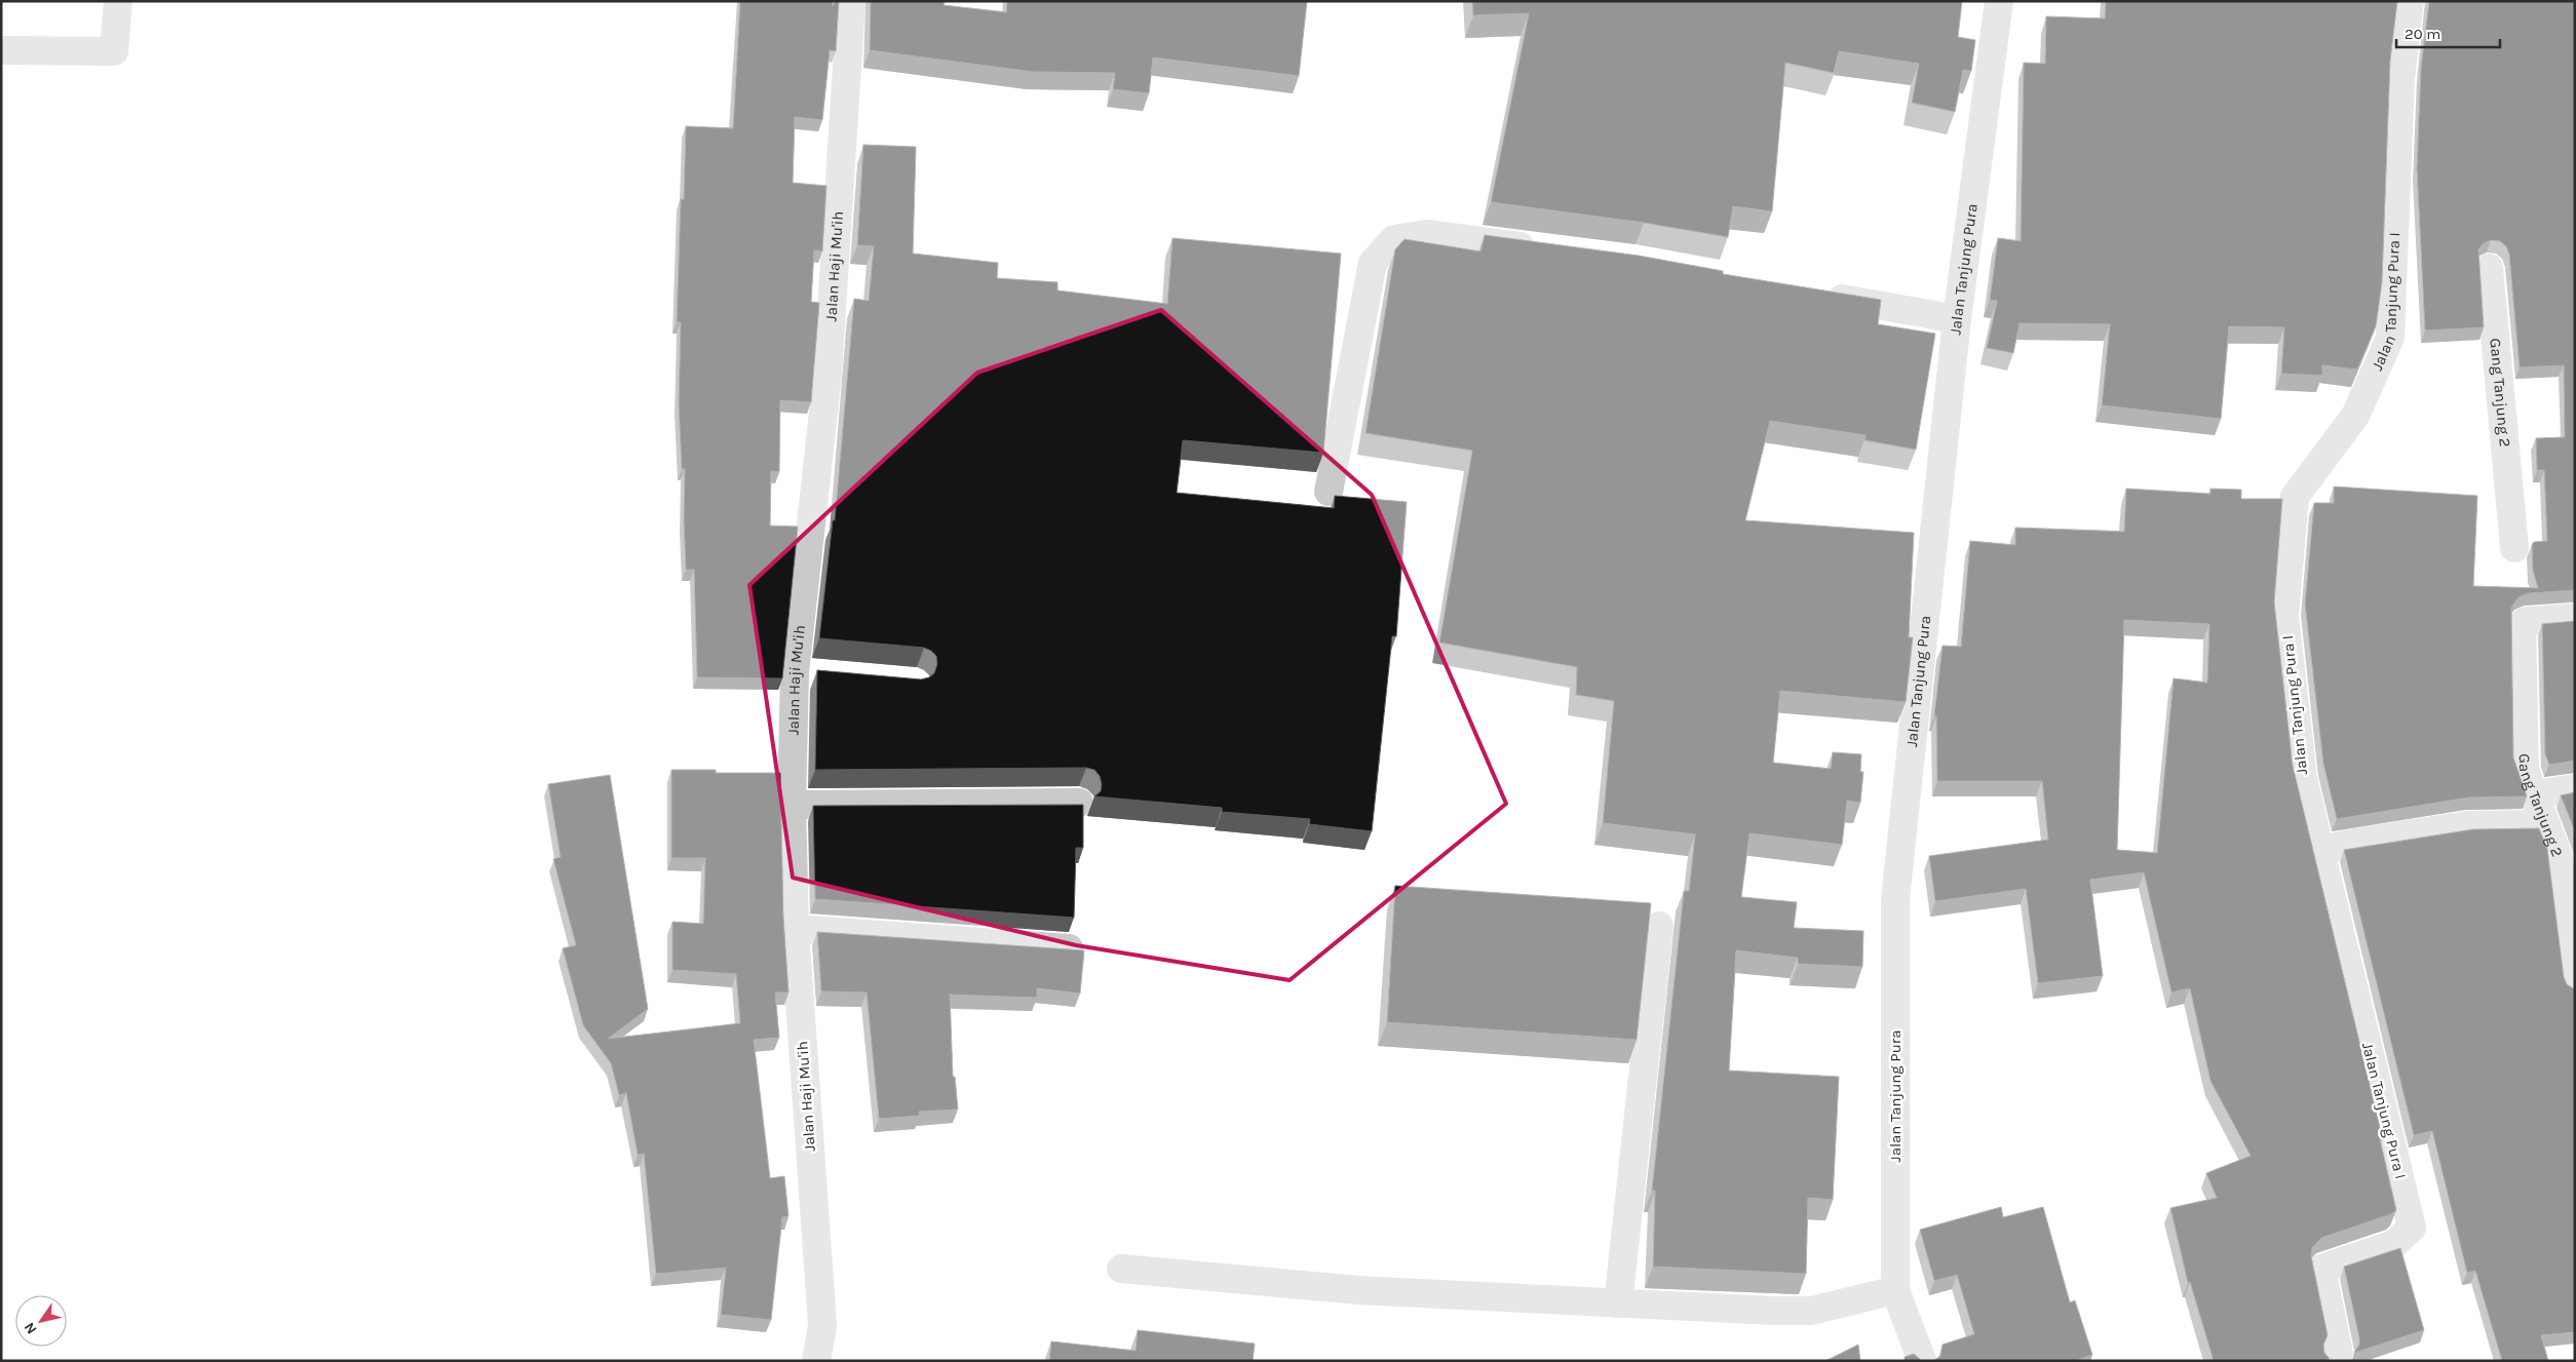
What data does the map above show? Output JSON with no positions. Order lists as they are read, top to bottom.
{
  "streets": {
    "street": [
      "Jalan Haji Mu'ih",
      "Jalan Tanjung Pura",
      "Jalan Tanjung Pura I",
      "Gang Tanjung 2"
    ]
  },
  "scale_bar": "20 m",
  "north": "bottom left"
}
